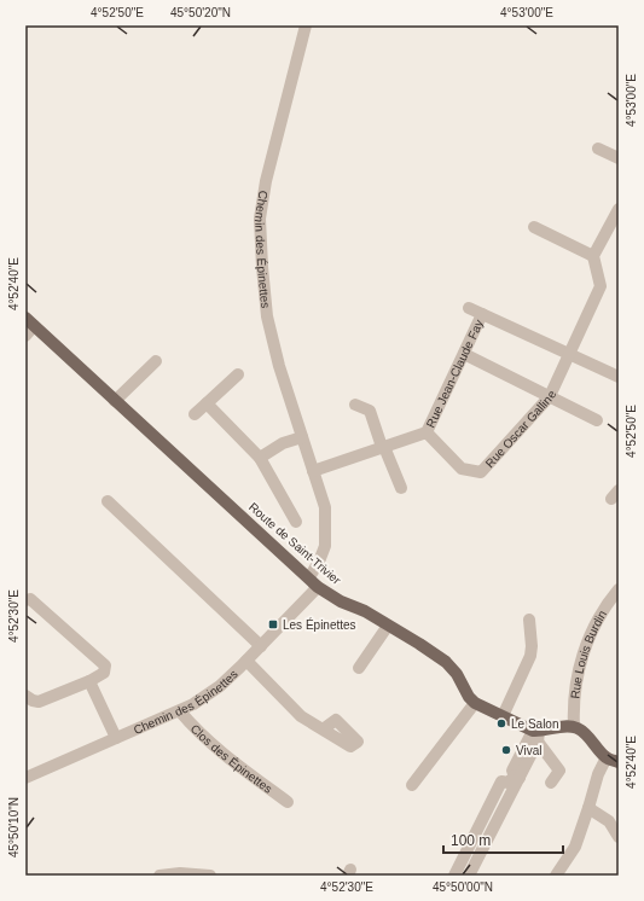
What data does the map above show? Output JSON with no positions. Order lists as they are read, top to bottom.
{
  "streets": {
    "main road": ["Route de Saint-Trivier"],
    "street": [
      "Chemin des Épinettes",
      "Rue Jean-Claude Fay",
      "Rue Oscar Galline",
      "Rue Louis Burdin",
      "Clos des Épinettes"
    ]
  },
  "crossings": [
    ["Chemin des Épinettes", "Route de Saint-Trivier"],
    ["Chemin des Épinettes", "Clos des Épinettes"],
    ["Rue Jean-Claude Fay", "Rue Oscar Galline"]
  ],
  "places": {
    "transit": ["Les Épinettes"],
    "other": ["Le Salon", "Vival"]
  },
  "scale_bar": "100 m",
  "coordinates": [
    "4°52'50\"E",
    "45°50'20\"N",
    "4°53'00\"E",
    "4°52'40\"E",
    "4°52'30\"E",
    "45°50'10\"N",
    "45°50'00\"N"
  ]
}
